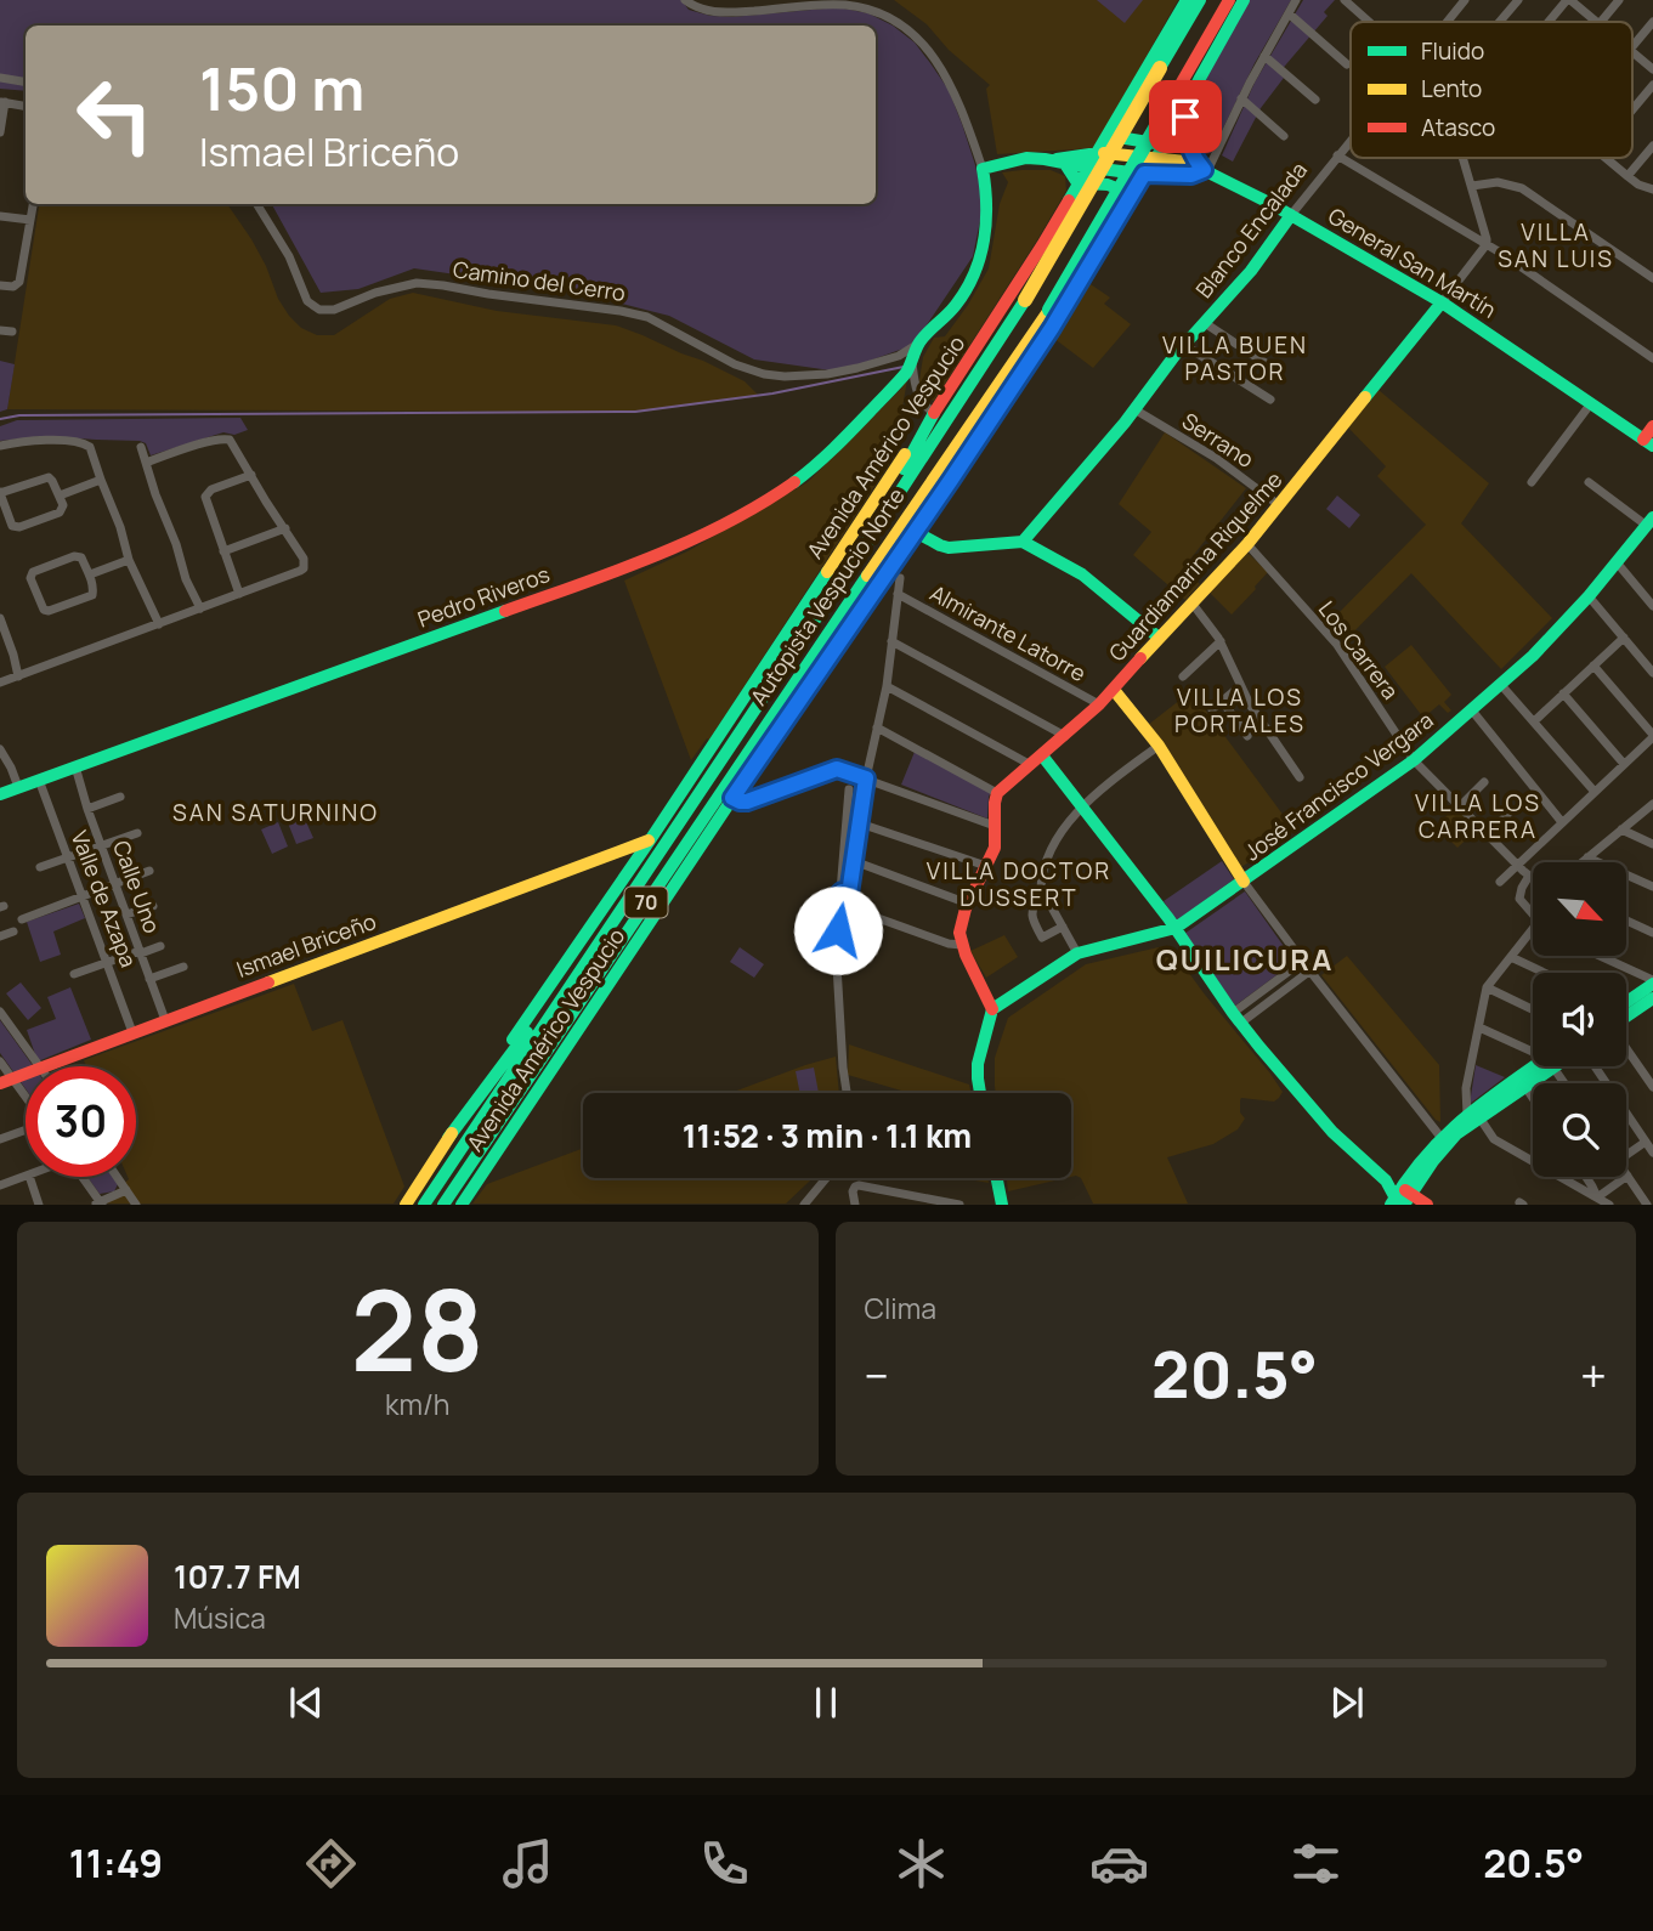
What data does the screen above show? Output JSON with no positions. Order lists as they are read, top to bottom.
{
  "streets": {
    "main road": [
      "Blanco Encalada",
      "General San Martín",
      "Avenida Américo Vespucio",
      "Guardiamarina Riquelme",
      "Pedro Riveros",
      "Autopista Vespucio Norte",
      "José Francisco Vergara",
      "70",
      "Ismael Briceño"
    ],
    "street": [
      "Camino del Cerro",
      "Serrano",
      "Almirante Latorre",
      "Los Carrera",
      "Calle Uno",
      "Valle de Azapa"
    ]
  },
  "crossings": [
    ["Blanco Encalada", "General San Martín"],
    ["Blanco Encalada", "Serrano"],
    ["General San Martín", "Avenida Américo Vespucio"],
    ["General San Martín", "Guardiamarina Riquelme"],
    ["Camino del Cerro", "Pedro Riveros"],
    ["Serrano", "Guardiamarina Riquelme"],
    ["Avenida Américo Vespucio", "Ismael Briceño"],
    ["Guardiamarina Riquelme", "Almirante Latorre"],
    ["Guardiamarina Riquelme", "Los Carrera"],
    ["Pedro Riveros", "Calle Uno"],
    ["Pedro Riveros", "Valle de Azapa"],
    ["Los Carrera", "José Francisco Vergara"],
    ["Calle Uno", "Ismael Briceño"],
    ["Valle de Azapa", "Ismael Briceño"]
  ],
  "districts": [
    "VILLA SAN LUIS",
    "VILLA BUEN PASTOR",
    "VILLA LOS PORTALES",
    "VILLA LOS CARRERA",
    "SAN SATURNINO",
    "VILLA DOCTOR DUSSERT",
    "QUILICURA"
  ],
  "legend": ["Fluido", "Lento", "Atasco"],
  "north": "bottom right",
  "page": {
    "turn": ["150 m", "Ismael Briceño"],
    "limit": "30",
    "trip": "11:52 · 3 min · 1.1 km",
    "tile": [
      ["28", "km/h"],
      "Clima"
    ],
    "heat": ["−", "20.5°", "+"],
    "song": ["107.7 FM", "Música"],
    "tabs": ["11:49", "20.5°"]
  }
}
